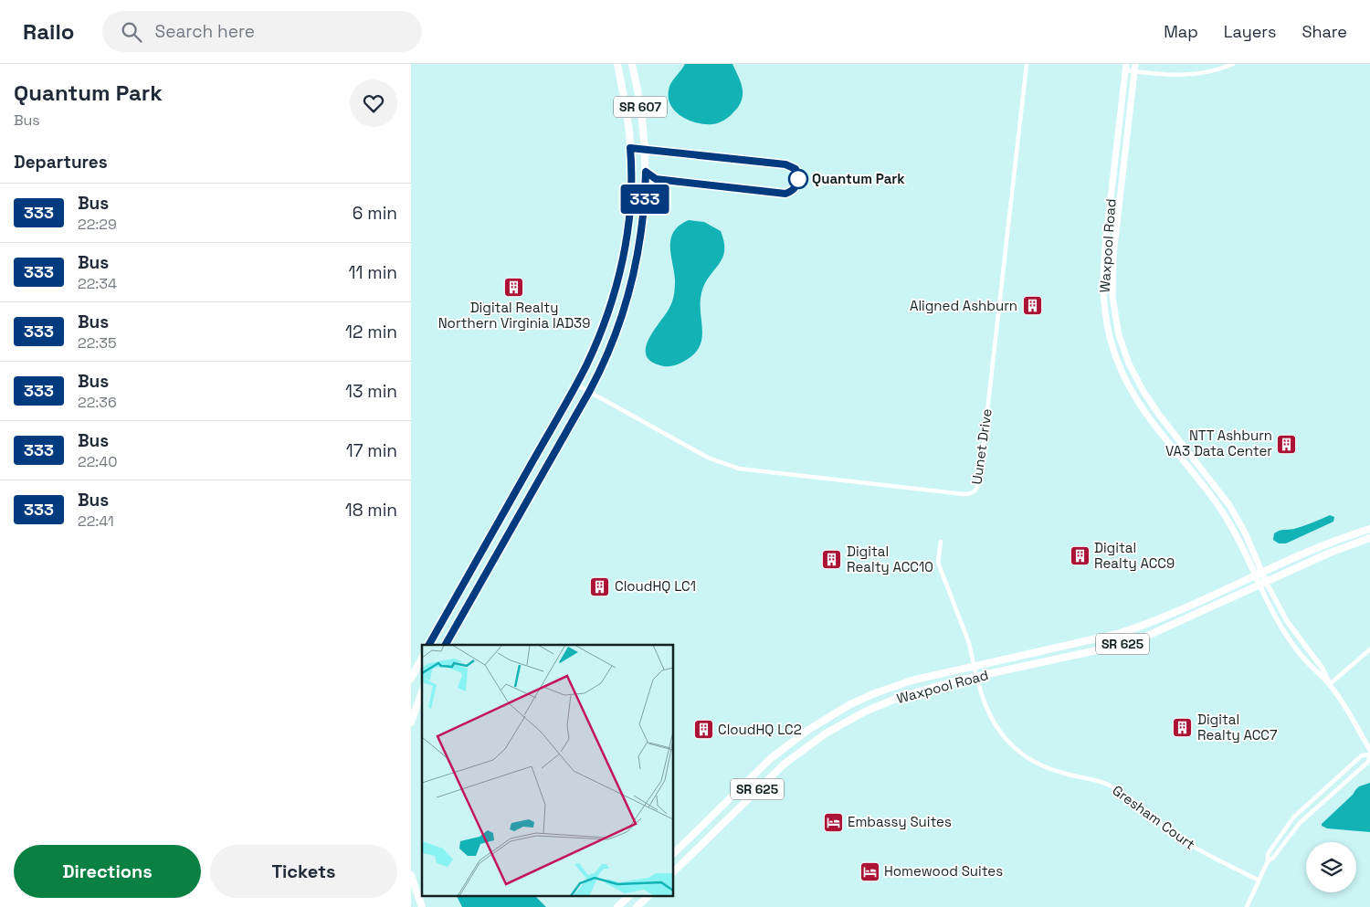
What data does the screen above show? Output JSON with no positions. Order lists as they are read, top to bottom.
{
  "streets": {
    "main road": ["SR 607", "Waxpool Road", "SR 625"],
    "street": ["Uunet Drive", "Gresham Court"]
  },
  "crossings": [
    ["SR 607", "Uunet Drive"],
    ["Waxpool Road", "SR 625"]
  ],
  "places": {
    "other": ["Quantum Park"],
    "building": [
      "Digital Realty Northern Virginia IAD39",
      "Aligned Ashburn",
      "NTT Ashburn VA3 Data Center",
      "Digital Realty ACC9",
      "Digital Realty ACC10",
      "CloudHQ LC1",
      "Digital Realty ACC7",
      "CloudHQ LC2"
    ],
    "hotel": ["Embassy Suites", "Homewood Suites"]
  },
  "lines": ["bus line 333"],
  "page": {
    "header": "Railo",
    "search": "Search here",
    "nav": ["Map", "Layers", "Share"],
    "heading": [
      ["Quantum Park", "Bus"],
      "Departures"
    ],
    "on_map": "333",
    "list": [
      {
        "mark": "333",
        "name": "Bus",
        "note": "22:29",
        "value": "6 min"
      },
      {
        "mark": "333",
        "name": "Bus",
        "note": "22:34",
        "value": "11 min"
      },
      {
        "mark": "333",
        "name": "Bus",
        "note": "22:35",
        "value": "12 min"
      },
      {
        "mark": "333",
        "name": "Bus",
        "note": "22:36",
        "value": "13 min"
      },
      {
        "mark": "333",
        "name": "Bus",
        "note": "22:40",
        "value": "17 min"
      },
      {
        "mark": "333",
        "name": "Bus",
        "note": "22:41",
        "value": "18 min"
      }
    ],
    "buttons": ["Directions", "Tickets"]
  }
}
